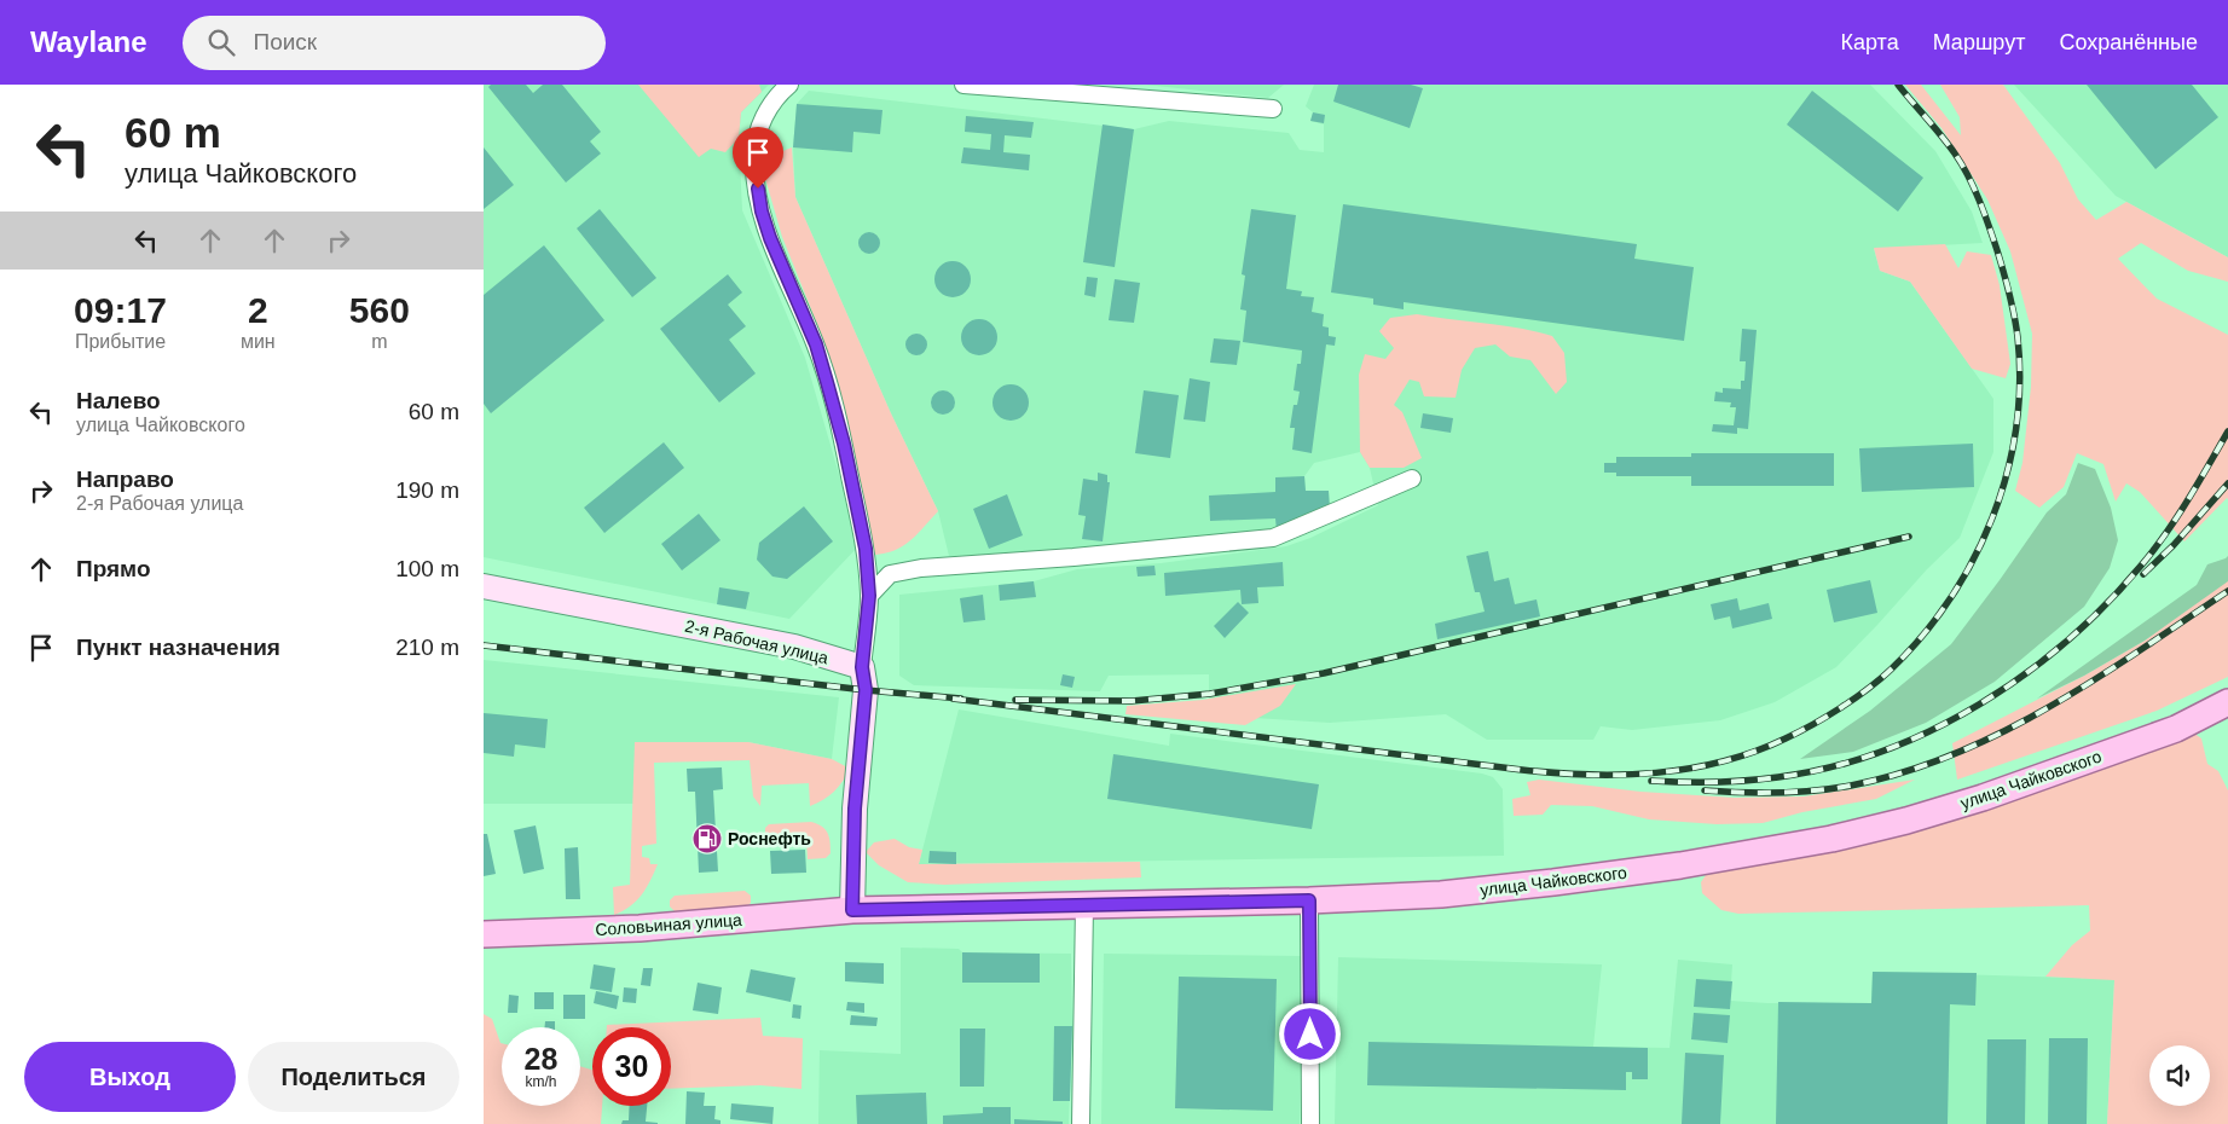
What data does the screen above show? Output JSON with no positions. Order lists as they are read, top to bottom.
{
  "streets": {
    "main road": ["2-я Рабочая улица", "улица Чайковского", "Соловьиная улица"]
  },
  "crossings": [
    ["улица Чайковского", "Соловьиная улица"]
  ],
  "places": {
    "fuel station": ["Роснефть"]
  },
  "page": {
    "header": "Waylane",
    "search": "Поиск",
    "nav": ["Карта", "Маршрут", "Сохранённые"],
    "turn": ["60 m", "улица Чайковского"],
    "eta": [
      "09:17",
      "Прибытие",
      "2",
      "мин",
      "560",
      "m"
    ],
    "list": [
      {
        "name": "Налево",
        "note": "улица Чайковского",
        "value": "60 m"
      },
      {
        "name": "Направо",
        "note": "2-я Рабочая улица",
        "value": "190 m"
      },
      {
        "name": "Прямо",
        "value": "100 m"
      },
      {
        "name": "Пункт назначения",
        "value": "210 m"
      }
    ],
    "speed": "28 km/h",
    "limit": "30",
    "buttons": ["Выход", "Поделиться"]
  }
}
